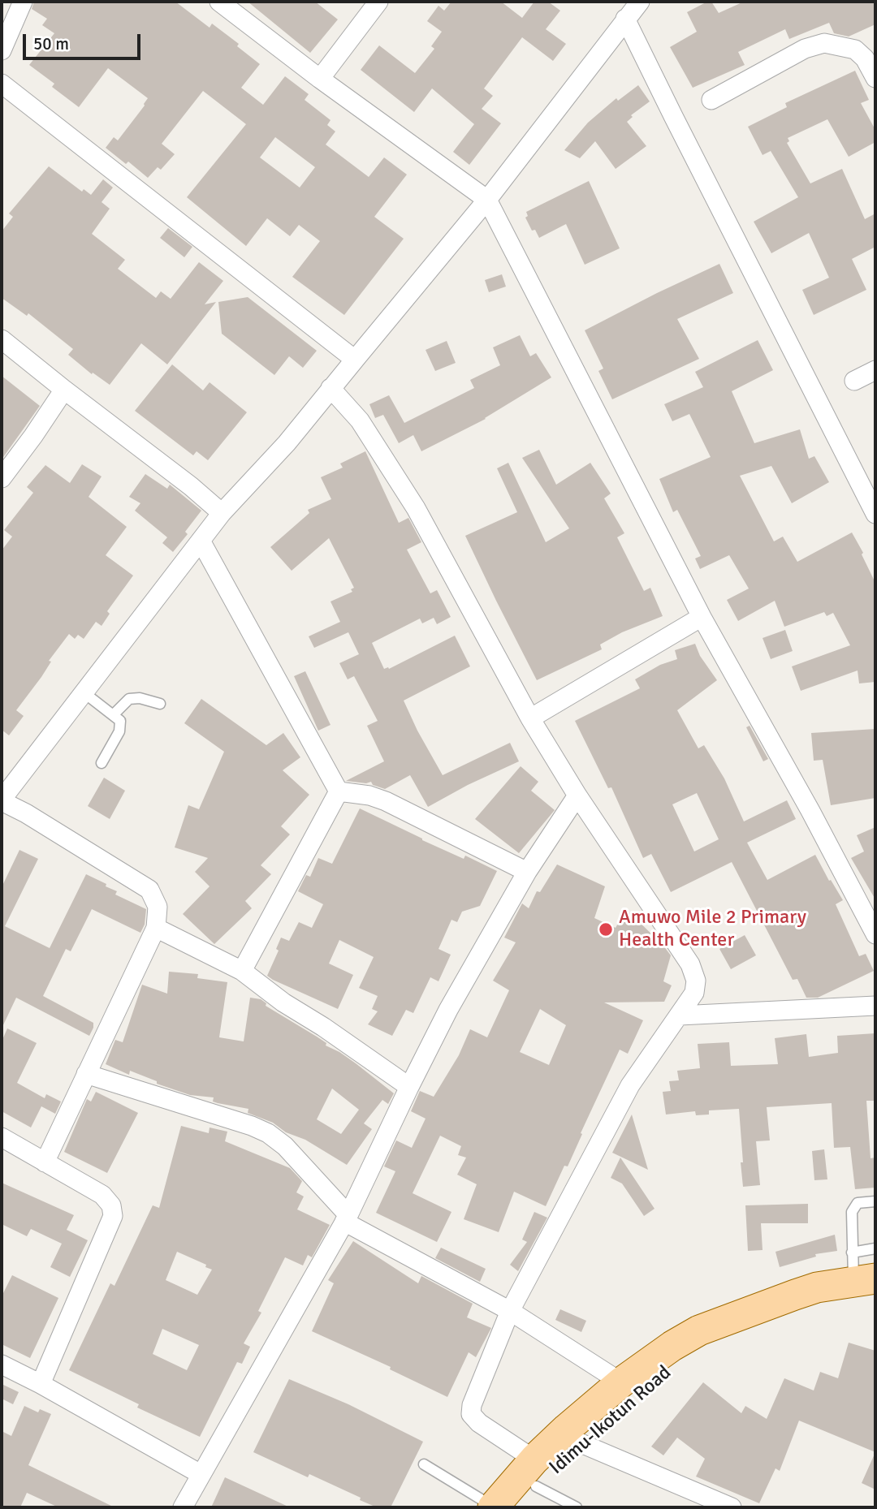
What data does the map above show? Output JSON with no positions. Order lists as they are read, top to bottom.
{
  "streets": {
    "main road": ["Idimu-Ikotun Road"]
  },
  "places": ["Amuwo Mile 2 Primary Health Center"],
  "scale_bar": "50 m"
}
